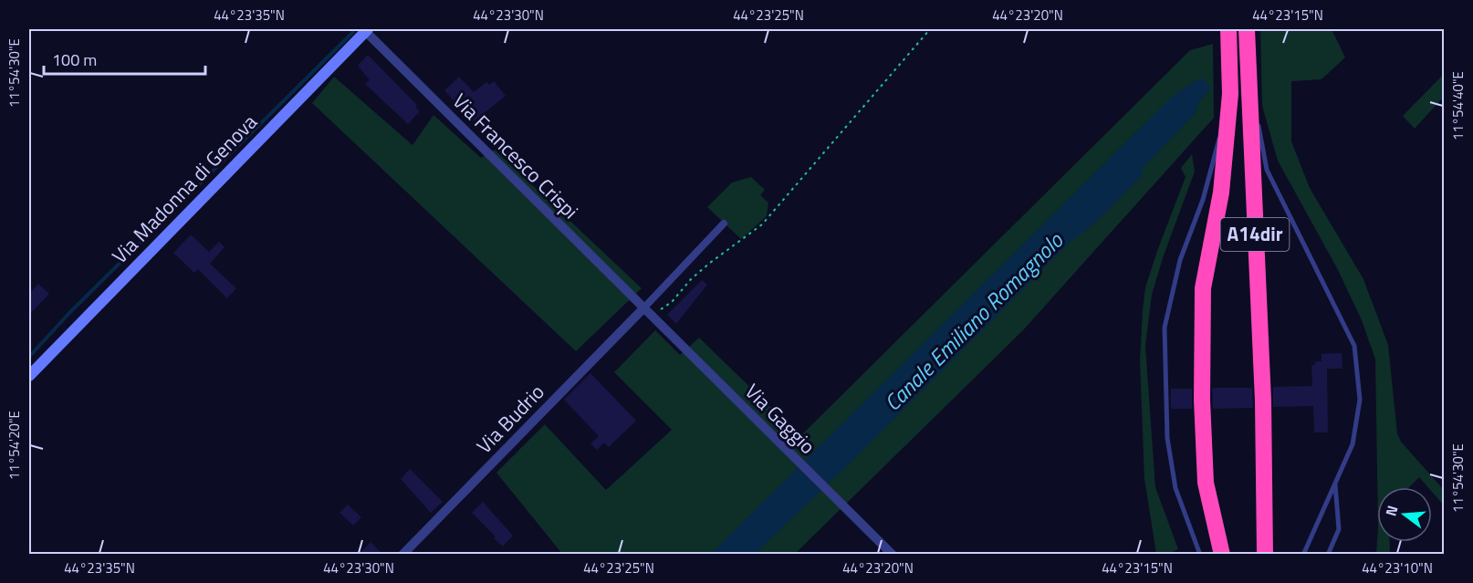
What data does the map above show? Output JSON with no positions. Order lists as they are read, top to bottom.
{
  "streets": {
    "highway": ["A14dir"],
    "main road": ["Via Madonna di Genova"],
    "street": ["Via Francesco Crispi", "Via Budrio", "Via Gaggio"]
  },
  "crossings": [
    ["Via Francesco Crispi", "Via Madonna di Genova"],
    ["Via Francesco Crispi", "Via Budrio"],
    ["Via Francesco Crispi", "Via Gaggio"],
    ["Via Budrio", "Via Gaggio"]
  ],
  "water": ["Canale Emiliano Romagnolo"],
  "scale_bar": "100 m",
  "north": "left",
  "coordinates": [
    "44°23'35\"N",
    "44°23'30\"N",
    "44°23'25\"N",
    "44°23'20\"N",
    "44°23'15\"N",
    "11°54'30\"E",
    "11°54'40\"E",
    "11°54'20\"E",
    "44°23'10\"N"
  ]
}
